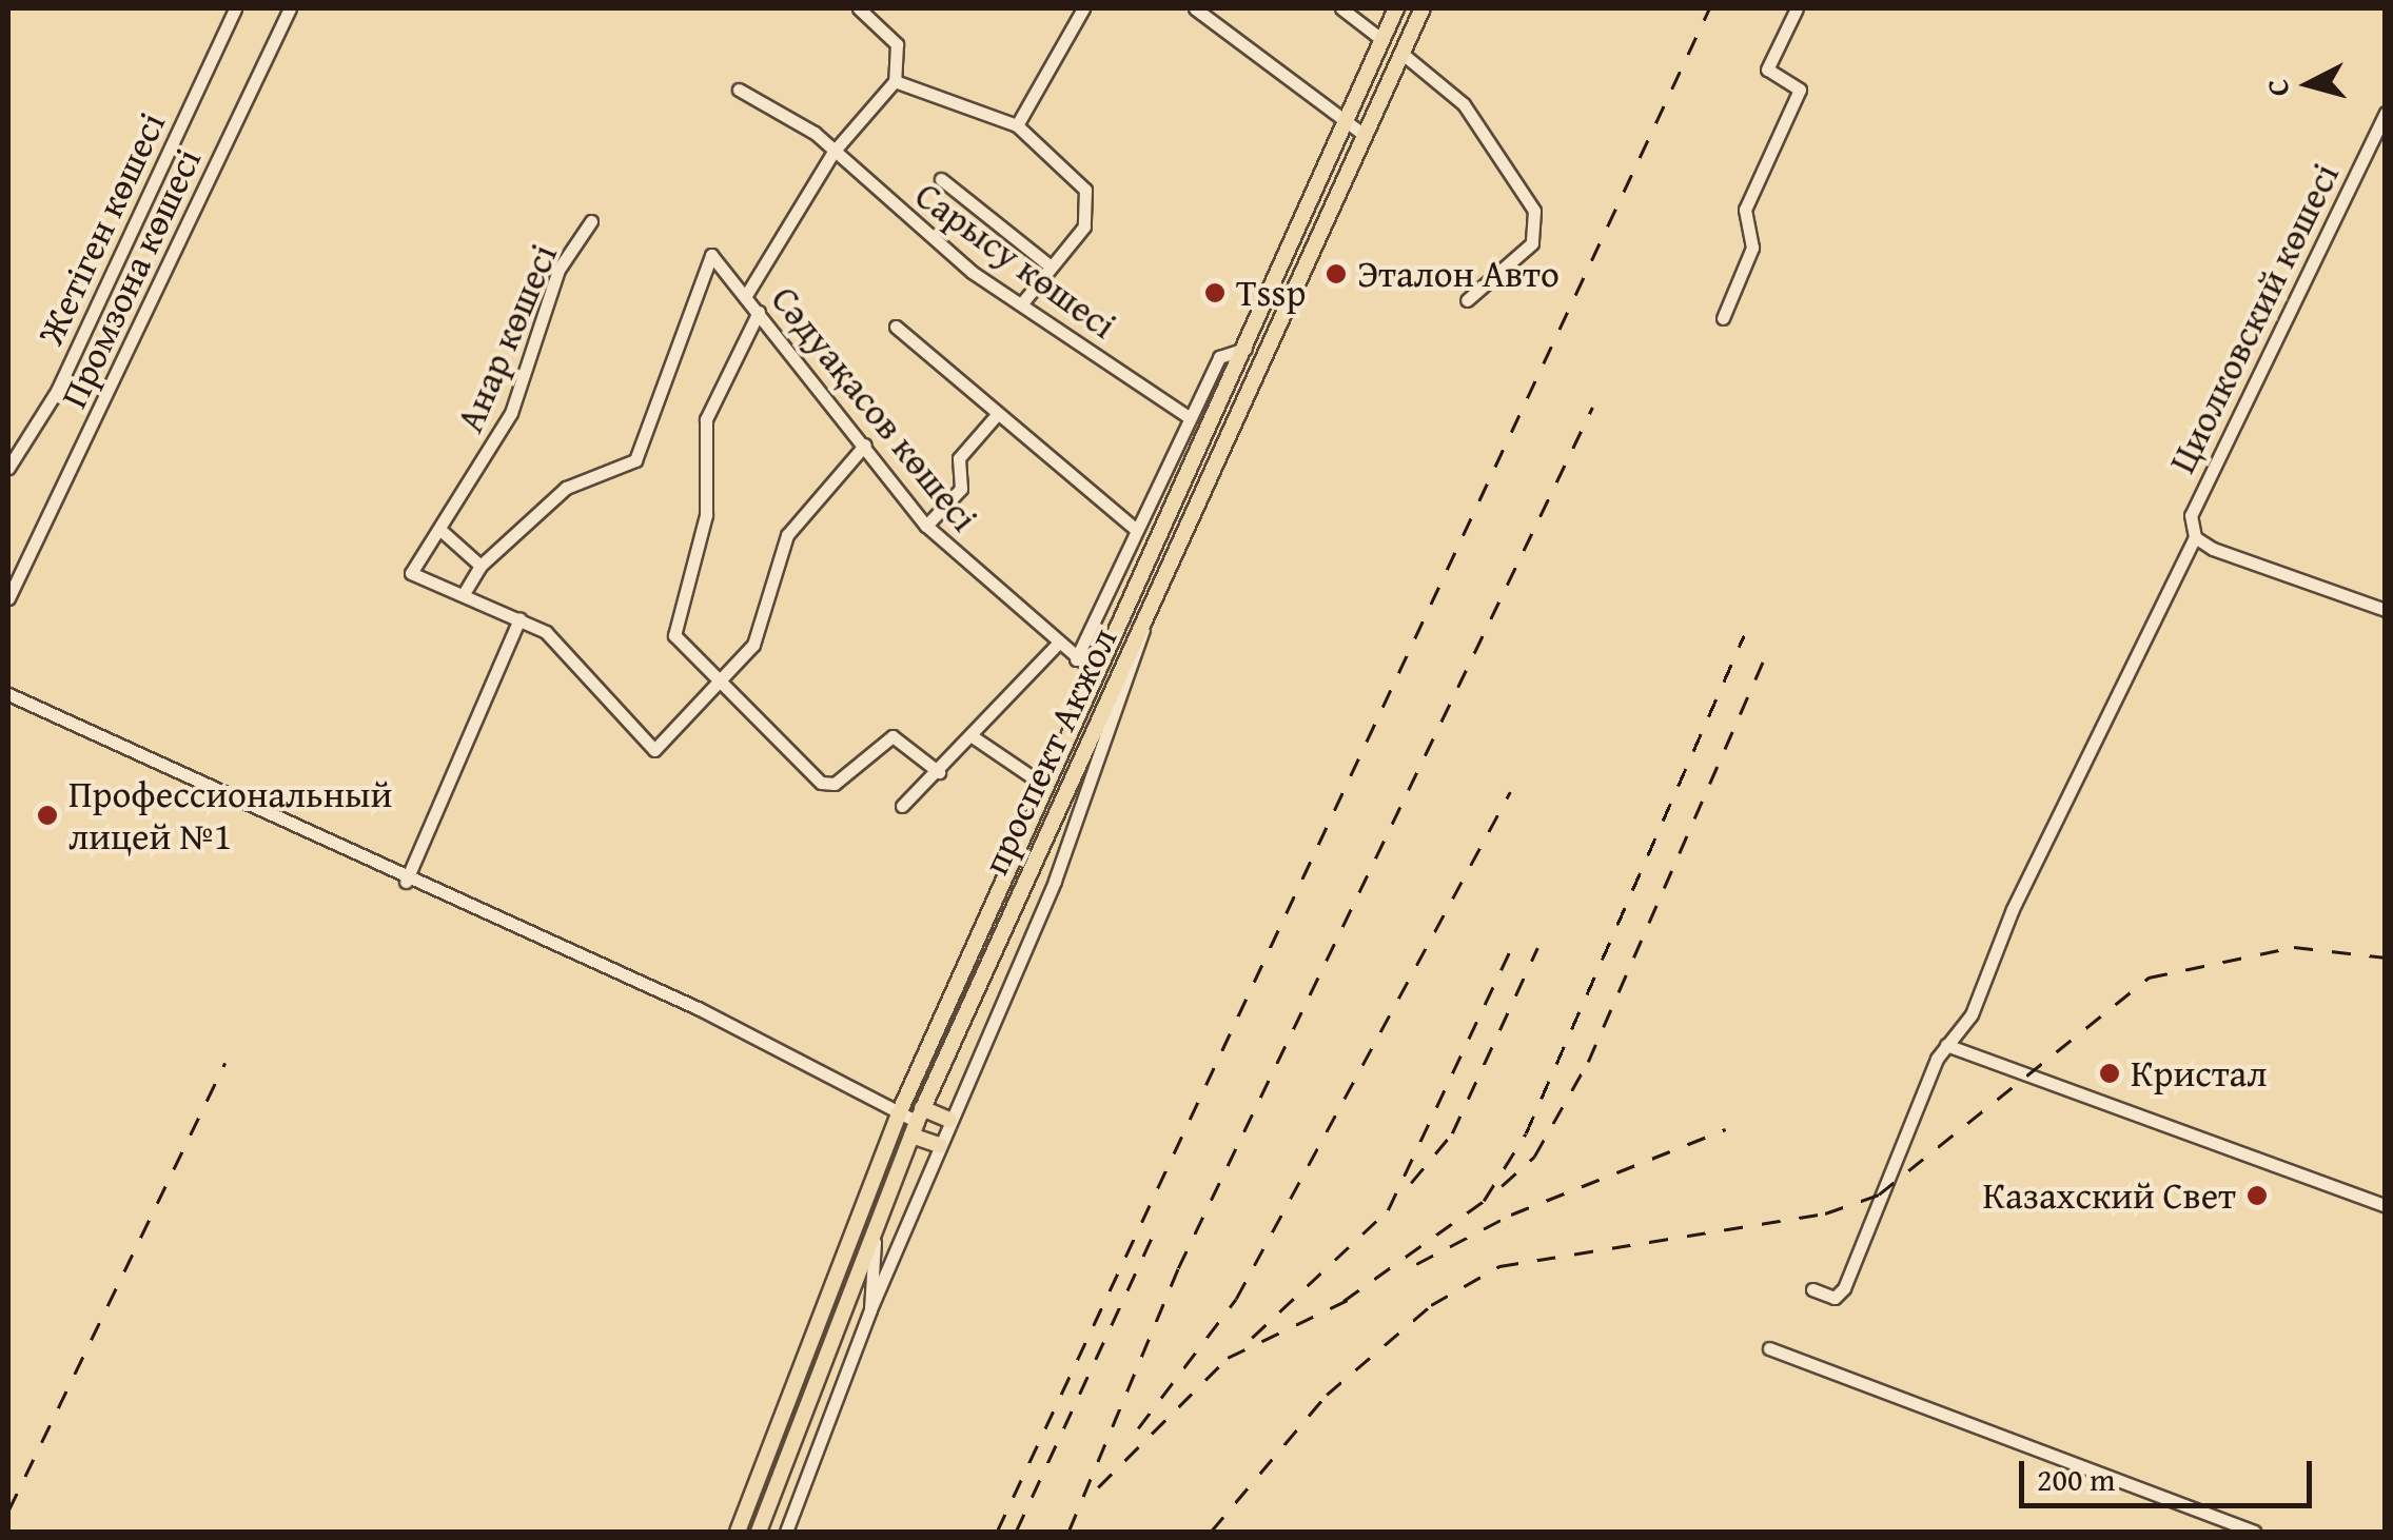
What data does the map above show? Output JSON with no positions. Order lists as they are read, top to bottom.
{
  "streets": {
    "main road": ["проспект Акжол"],
    "street": [
      "Жетіген көшесі",
      "Сарысу көшесі",
      "Промзона көшесі",
      "Циолковский көшесі",
      "Анар көшесі",
      "Сәдуақасов көшесі"
    ]
  },
  "crossings": [
    ["Сәдуақасов көшесі", "проспект Акжол"]
  ],
  "places": [
    "Эталон Авто",
    "Tssp",
    "Профессиональный лицей №1",
    "Кристал",
    "Казахский Свет"
  ],
  "scale_bar": "200 m",
  "north": "left"
}
